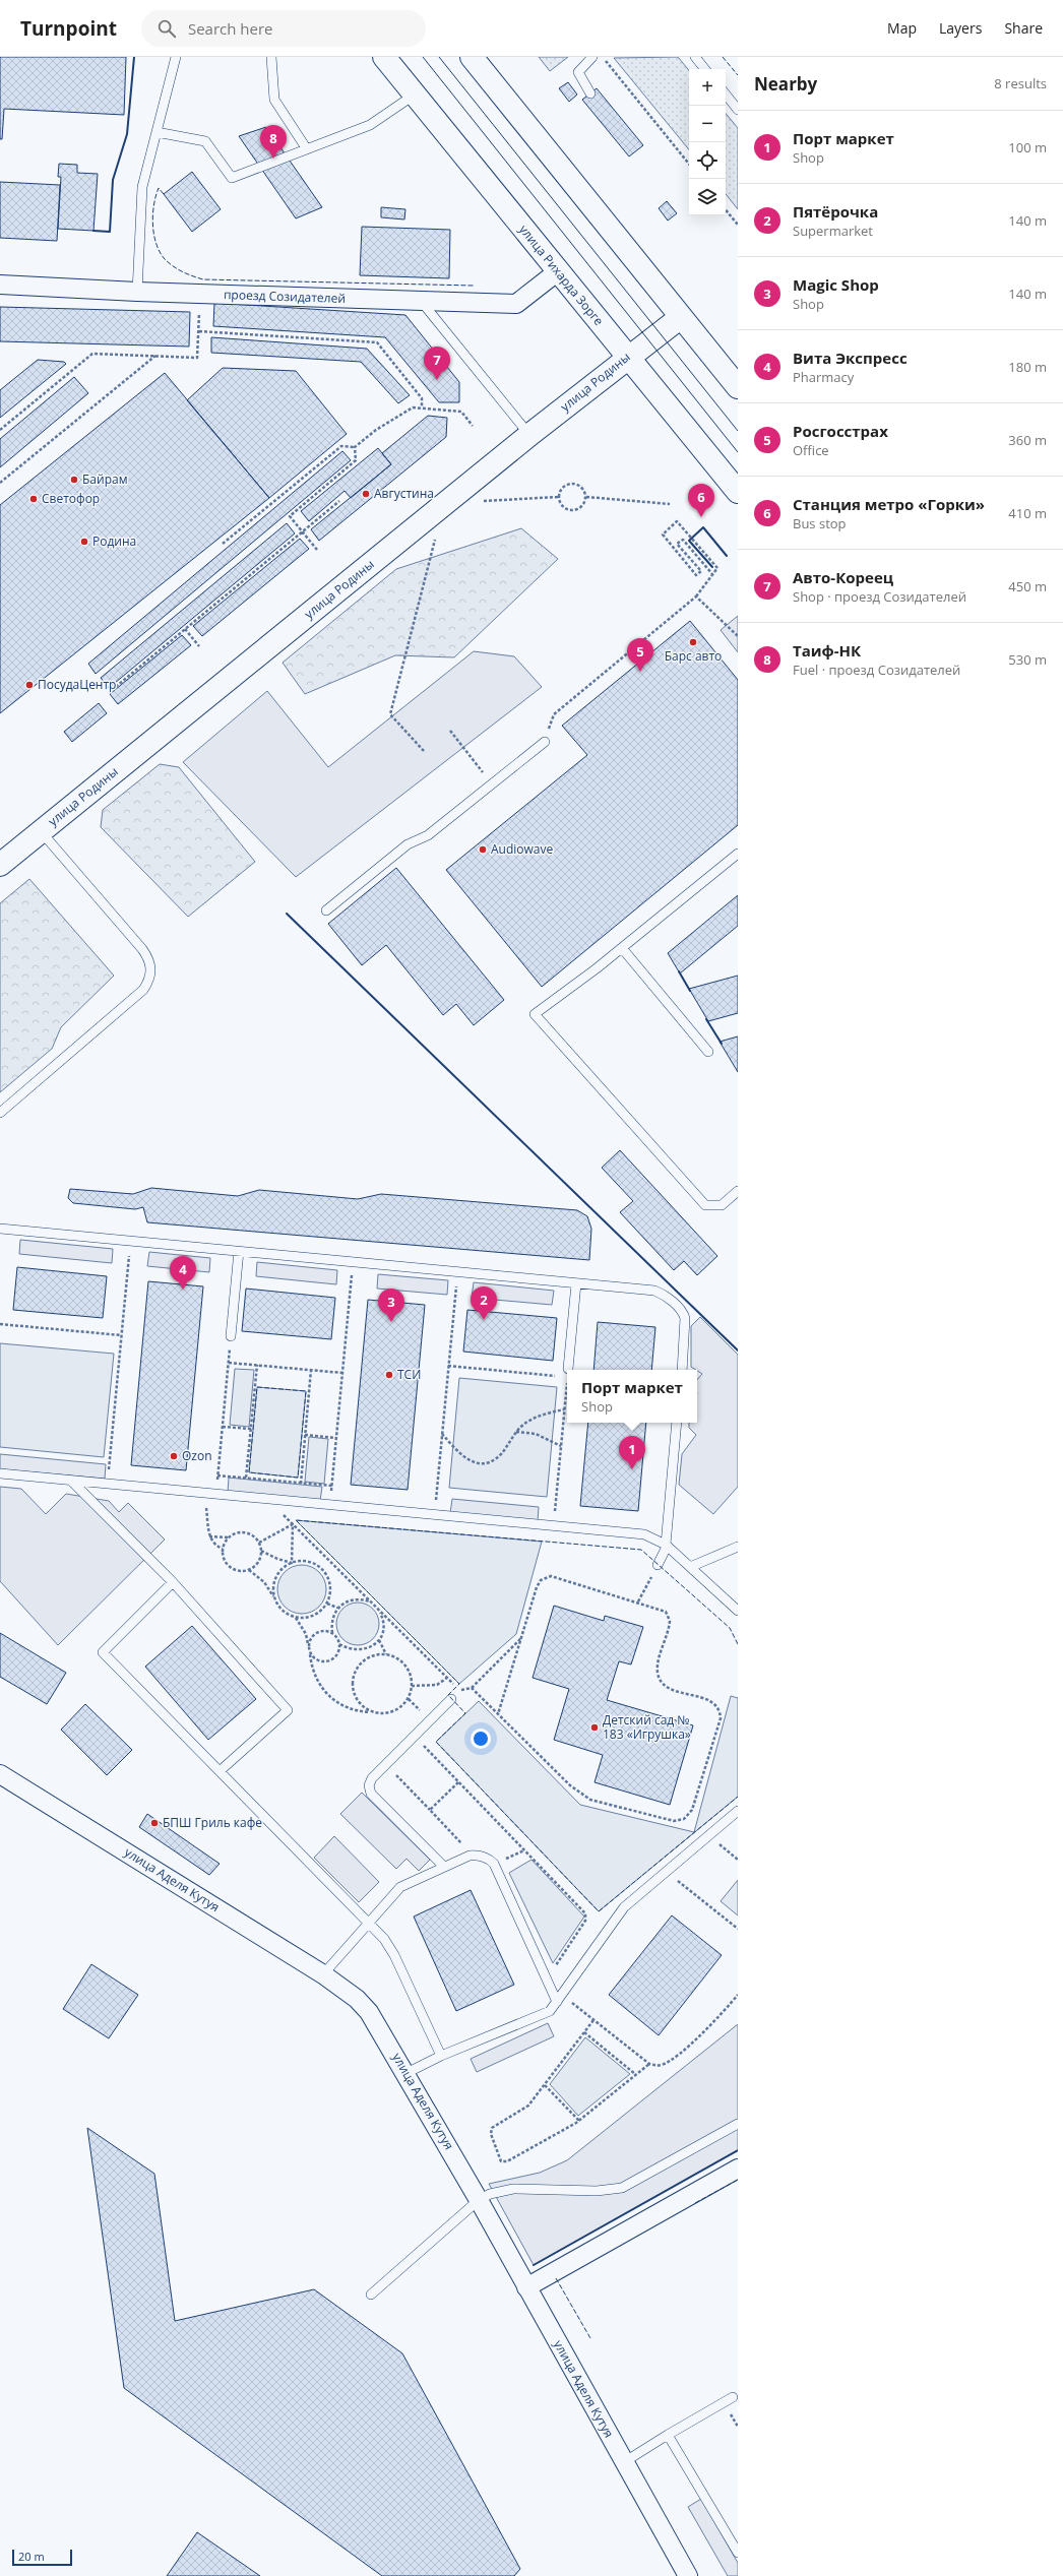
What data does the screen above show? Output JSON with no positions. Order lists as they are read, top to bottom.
{
  "streets": {
    "main road": ["улица Рихарда Зорге", "улица Родины"],
    "street": ["проезд Созидателей", "улица Аделя Кутуя"]
  },
  "crossings": [
    ["улица Рихарда Зорге", "проезд Созидателей"],
    ["улица Рихарда Зорге", "улица Родины"]
  ],
  "places": [
    "Байрам",
    "Августина",
    "Светофор",
    "Родина",
    "Барс авто",
    "ПосудаЦентр",
    "Audiowave",
    "ТСИ",
    "Ozon",
    "Детский сад № 183 «Игрушка»",
    "БПШ Гриль кафе"
  ],
  "scale_bar": "20 m",
  "page": {
    "header": "Turnpoint",
    "search": "Search here",
    "nav": ["Map", "Layers", "Share"],
    "heading": ["Nearby", "8 results"],
    "map_buttons": ["+", "−"],
    "list": [
      {
        "mark": "1",
        "name": "Порт маркет",
        "note": "Shop",
        "value": "100 m"
      },
      {
        "mark": "2",
        "name": "Пятёрочка",
        "note": "Supermarket",
        "value": "140 m"
      },
      {
        "mark": "3",
        "name": "Magic Shop",
        "note": "Shop",
        "value": "140 m"
      },
      {
        "mark": "4",
        "name": "Вита Экспресс",
        "note": "Pharmacy",
        "value": "180 m"
      },
      {
        "mark": "5",
        "name": "Росгосстрах",
        "note": "Office",
        "value": "360 m"
      },
      {
        "mark": "6",
        "name": "Станция метро «Горки»",
        "note": "Bus stop",
        "value": "410 m"
      },
      {
        "mark": "7",
        "name": "Авто-Кореец",
        "note": "Shop · проезд Созидателей",
        "value": "450 m"
      },
      {
        "mark": "8",
        "name": "Таиф-НК",
        "note": "Fuel · проезд Созидателей",
        "value": "530 m"
      }
    ],
    "pins": [
      "8",
      "7",
      "6",
      "5",
      "4",
      "2",
      "3",
      "1"
    ],
    "popup": ["Порт маркет", "Shop"],
    "scale": "20 m"
  }
}
